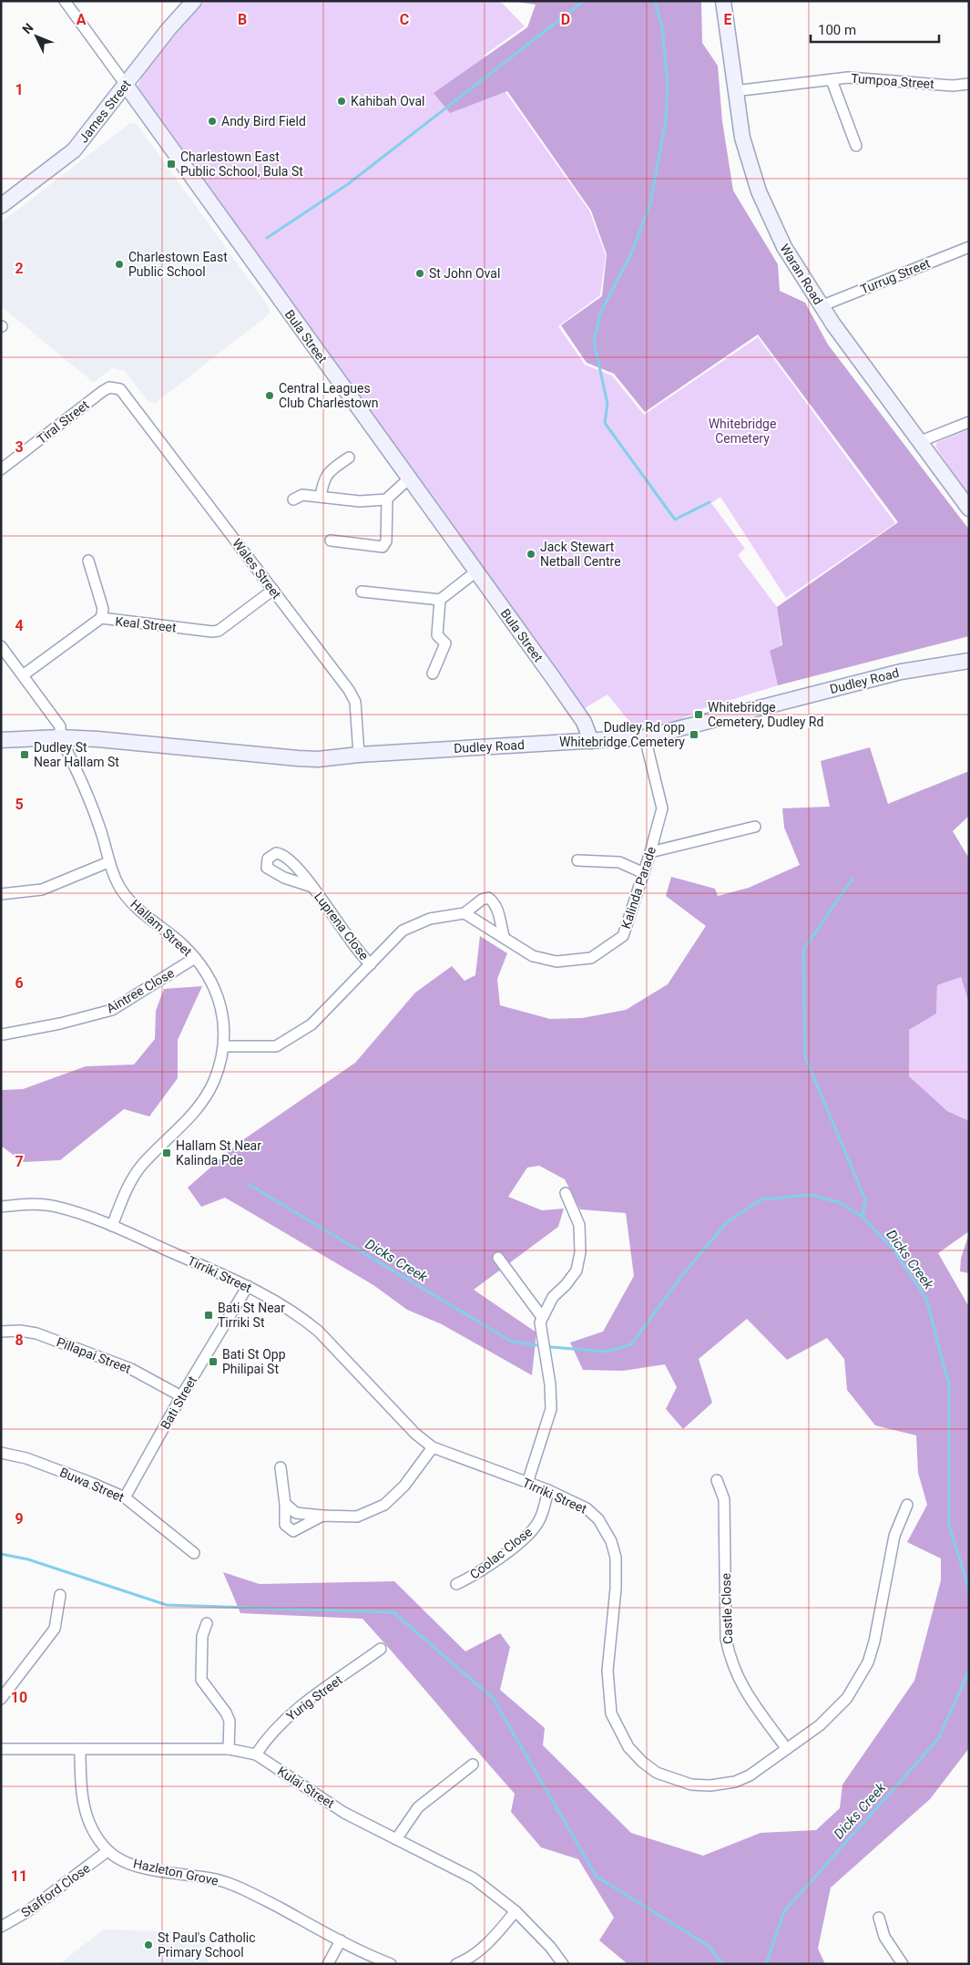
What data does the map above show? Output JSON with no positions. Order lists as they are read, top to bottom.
{
  "streets": {
    "main road": [
      "James Street",
      "Waran Road",
      "Bula Street",
      "Dudley Road"
    ],
    "street": [
      "Tumpoa Street",
      "Turrug Street",
      "Tiral Street",
      "Wales Street",
      "Keal Street",
      "Kalinda Parade",
      "Luprena Close",
      "Hallam Street",
      "Aintree Close",
      "Tirriki Street",
      "Pillapai Street",
      "Bati Street",
      "Buwa Street",
      "Coolac Close",
      "Castle Close",
      "Yurig Street",
      "Kulai Street",
      "Hazleton Grove",
      "Stafford Close"
    ]
  },
  "crossings": [
    ["Tumpoa Street", "Waran Road"],
    ["James Street", "Bula Street"],
    ["Waran Road", "Turrug Street"],
    ["Bula Street", "Dudley Road"],
    ["Tiral Street", "Wales Street"],
    ["Wales Street", "Keal Street"],
    ["Wales Street", "Dudley Road"],
    ["Keal Street", "Hallam Street"],
    ["Dudley Road", "Kalinda Parade"],
    ["Dudley Road", "Hallam Street"],
    ["Hallam Street", "Aintree Close"],
    ["Hallam Street", "Tirriki Street"],
    ["Tirriki Street", "Bati Street"],
    ["Tirriki Street", "Coolac Close"],
    ["Tirriki Street", "Castle Close"],
    ["Pillapai Street", "Bati Street"],
    ["Bati Street", "Buwa Street"],
    ["Yurig Street", "Kulai Street"],
    ["Kulai Street", "Hazleton Grove"],
    ["Hazleton Grove", "Stafford Close"]
  ],
  "water": ["Dicks Creek"],
  "parks": ["Whitebridge Cemetery"],
  "places": {
    "other": [
      "Kahibah Oval",
      "Andy Bird Field",
      "Charlestown East Public School",
      "St John Oval",
      "Central Leagues Club Charlestown",
      "Jack Stewart Netball Centre",
      "St Paul's Catholic Primary School"
    ],
    "transit": [
      "Charlestown East Public School, Bula St",
      "Whitebridge Cemetery, Dudley Rd",
      "Dudley Rd opp Whitebridge Cemetery",
      "Dudley St Near Hallam St",
      "Hallam St Near Kalinda Pde",
      "Bati St Near Tirriki St",
      "Bati St Opp Philipai St"
    ]
  },
  "scale_bar": "100 m",
  "north": "top left",
  "grid": {
    "columns": [
      "A",
      "B",
      "C",
      "D",
      "E"
    ],
    "rows": [
      "1",
      "2",
      "3",
      "4",
      "5",
      "6",
      "7",
      "8",
      "9",
      "10",
      "11"
    ]
  }
}
